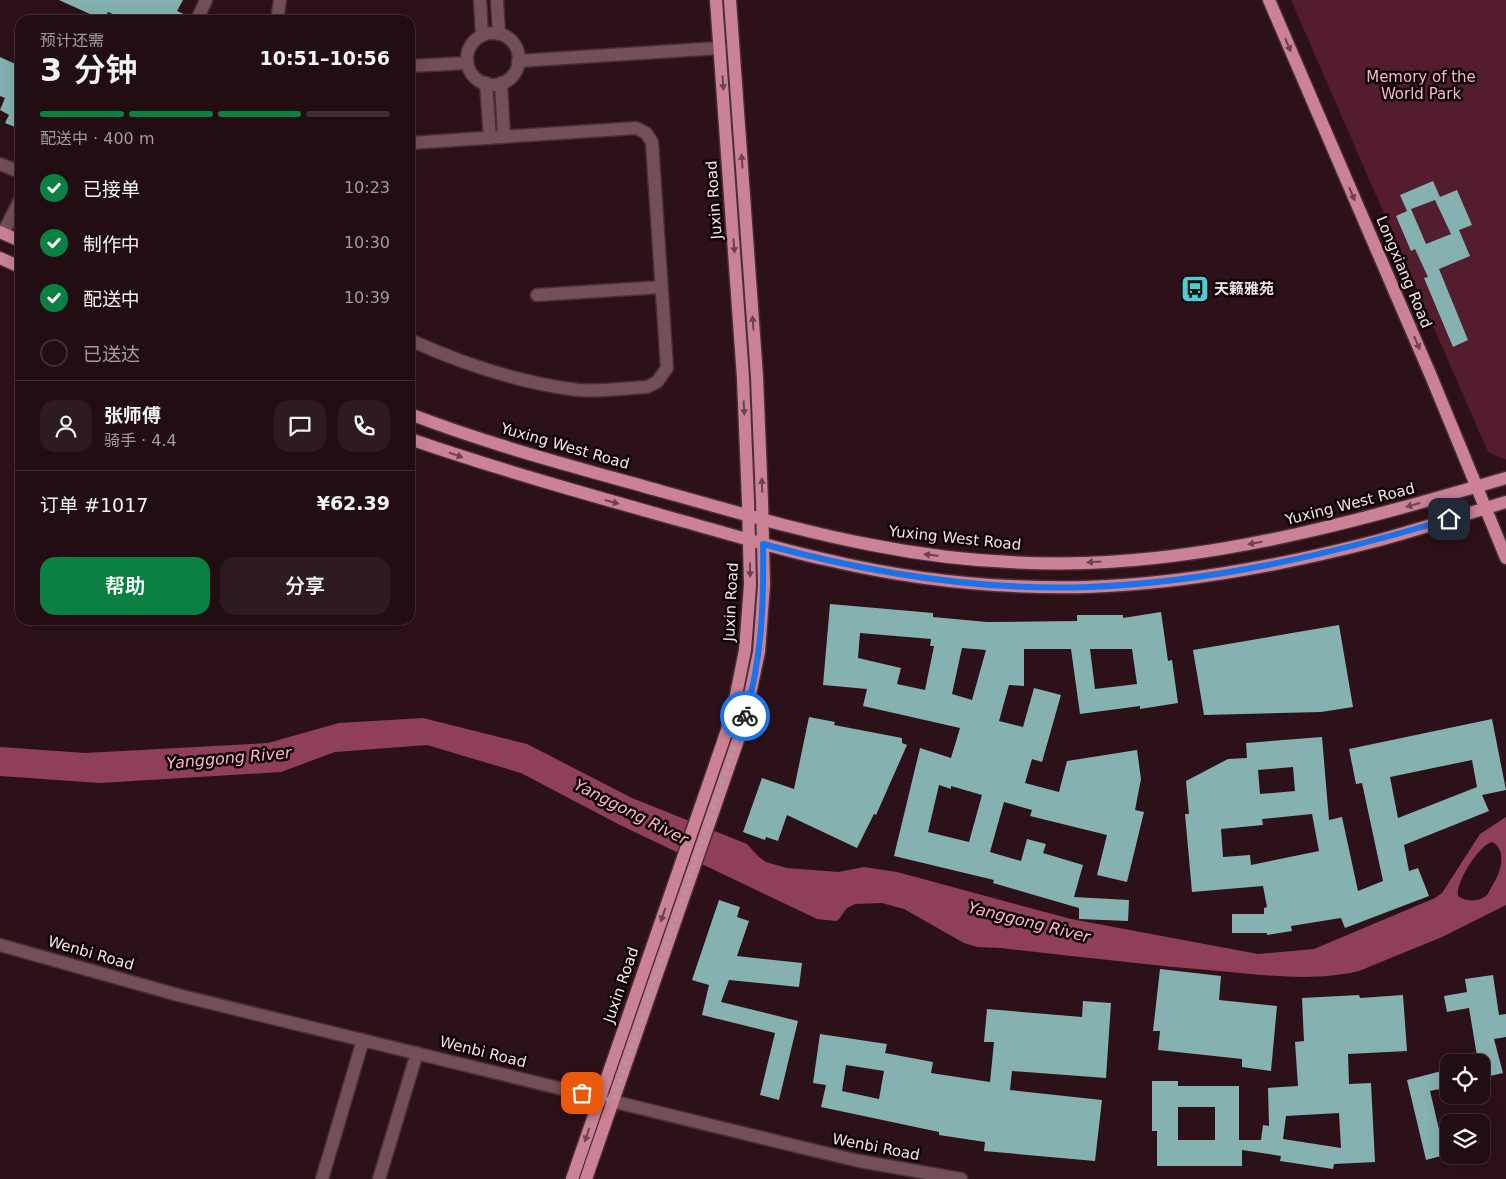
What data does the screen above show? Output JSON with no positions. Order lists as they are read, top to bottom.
{
  "streets": {
    "main road": ["Juxin Road", "Longxiang Road", "Yuxing West Road"],
    "street": ["Wenbi Road"]
  },
  "crossings": [
    ["Juxin Road", "Yuxing West Road"],
    ["Juxin Road", "Wenbi Road"],
    ["Longxiang Road", "Yuxing West Road"]
  ],
  "one_way": ["Longxiang Road"],
  "water": ["Yanggong River"],
  "parks": ["Memory of the World Park"],
  "places": {
    "bus stop": ["天籁雅苑"]
  },
  "page": {
    "heading": ["3 分钟", "预计还需", "10:51–10:56"],
    "panel": [
      "张师傅",
      "骑手 · 4.4",
      "订单 #1017",
      "¥62.39"
    ],
    "bar": "配送中 · 400 m",
    "list": [
      ["已接单", "10:23"],
      ["制作中", "10:30"],
      ["配送中", "10:39"],
      "已送达"
    ],
    "buttons": ["帮助", "分享"]
  }
}
